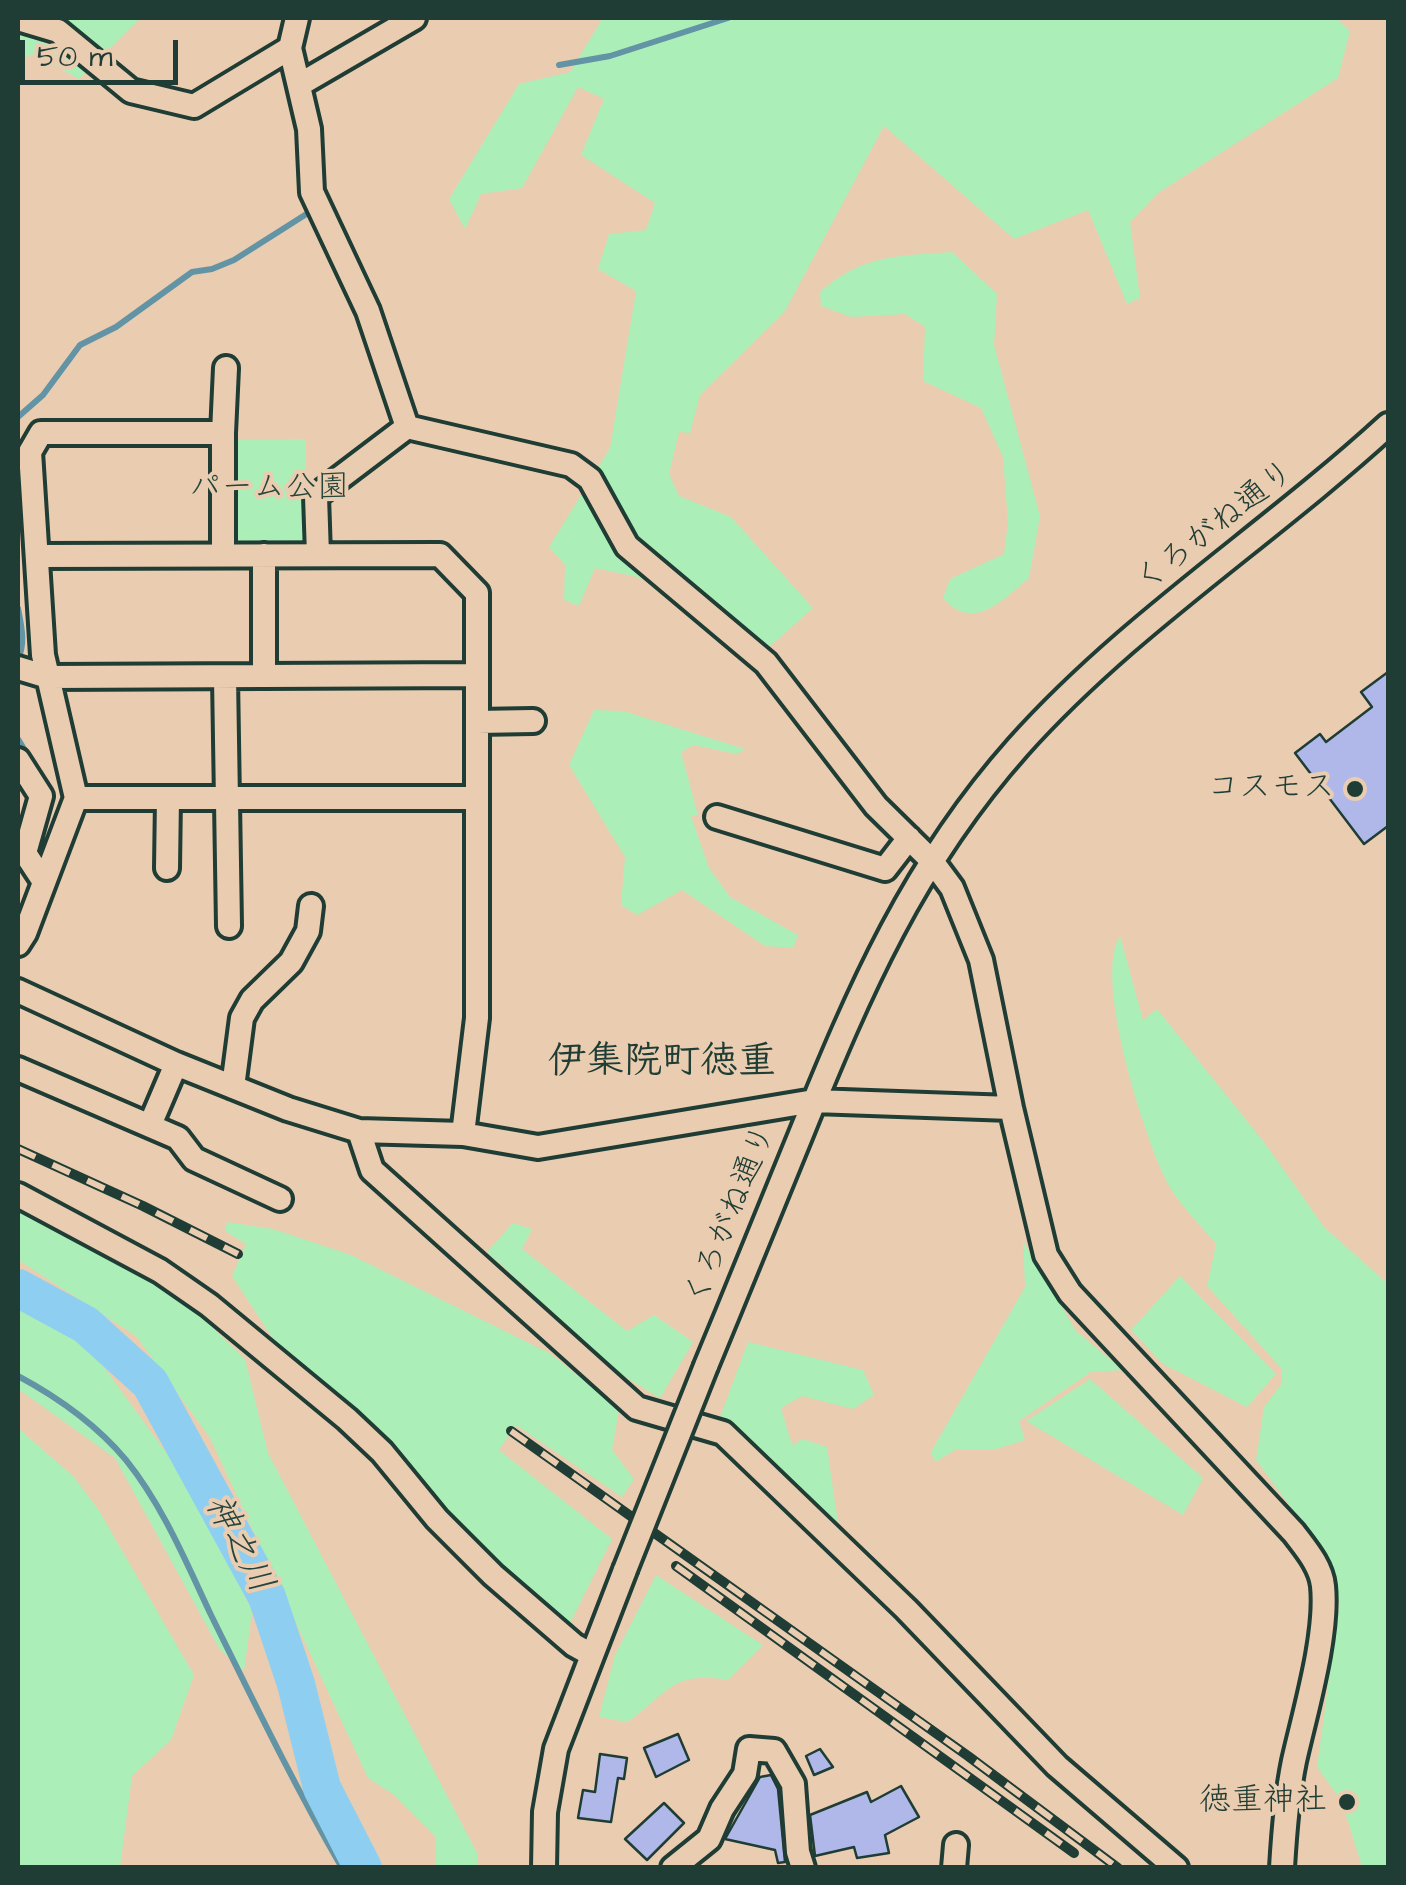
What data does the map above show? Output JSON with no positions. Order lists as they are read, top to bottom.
{
  "streets": {
    "street": ["くろがね通り"]
  },
  "districts": ["伊集院町徳重"],
  "water": ["神之川"],
  "parks": ["パーム公園"],
  "places": ["コスモス", "徳重神社"],
  "scale_bar": "50 m"
}
